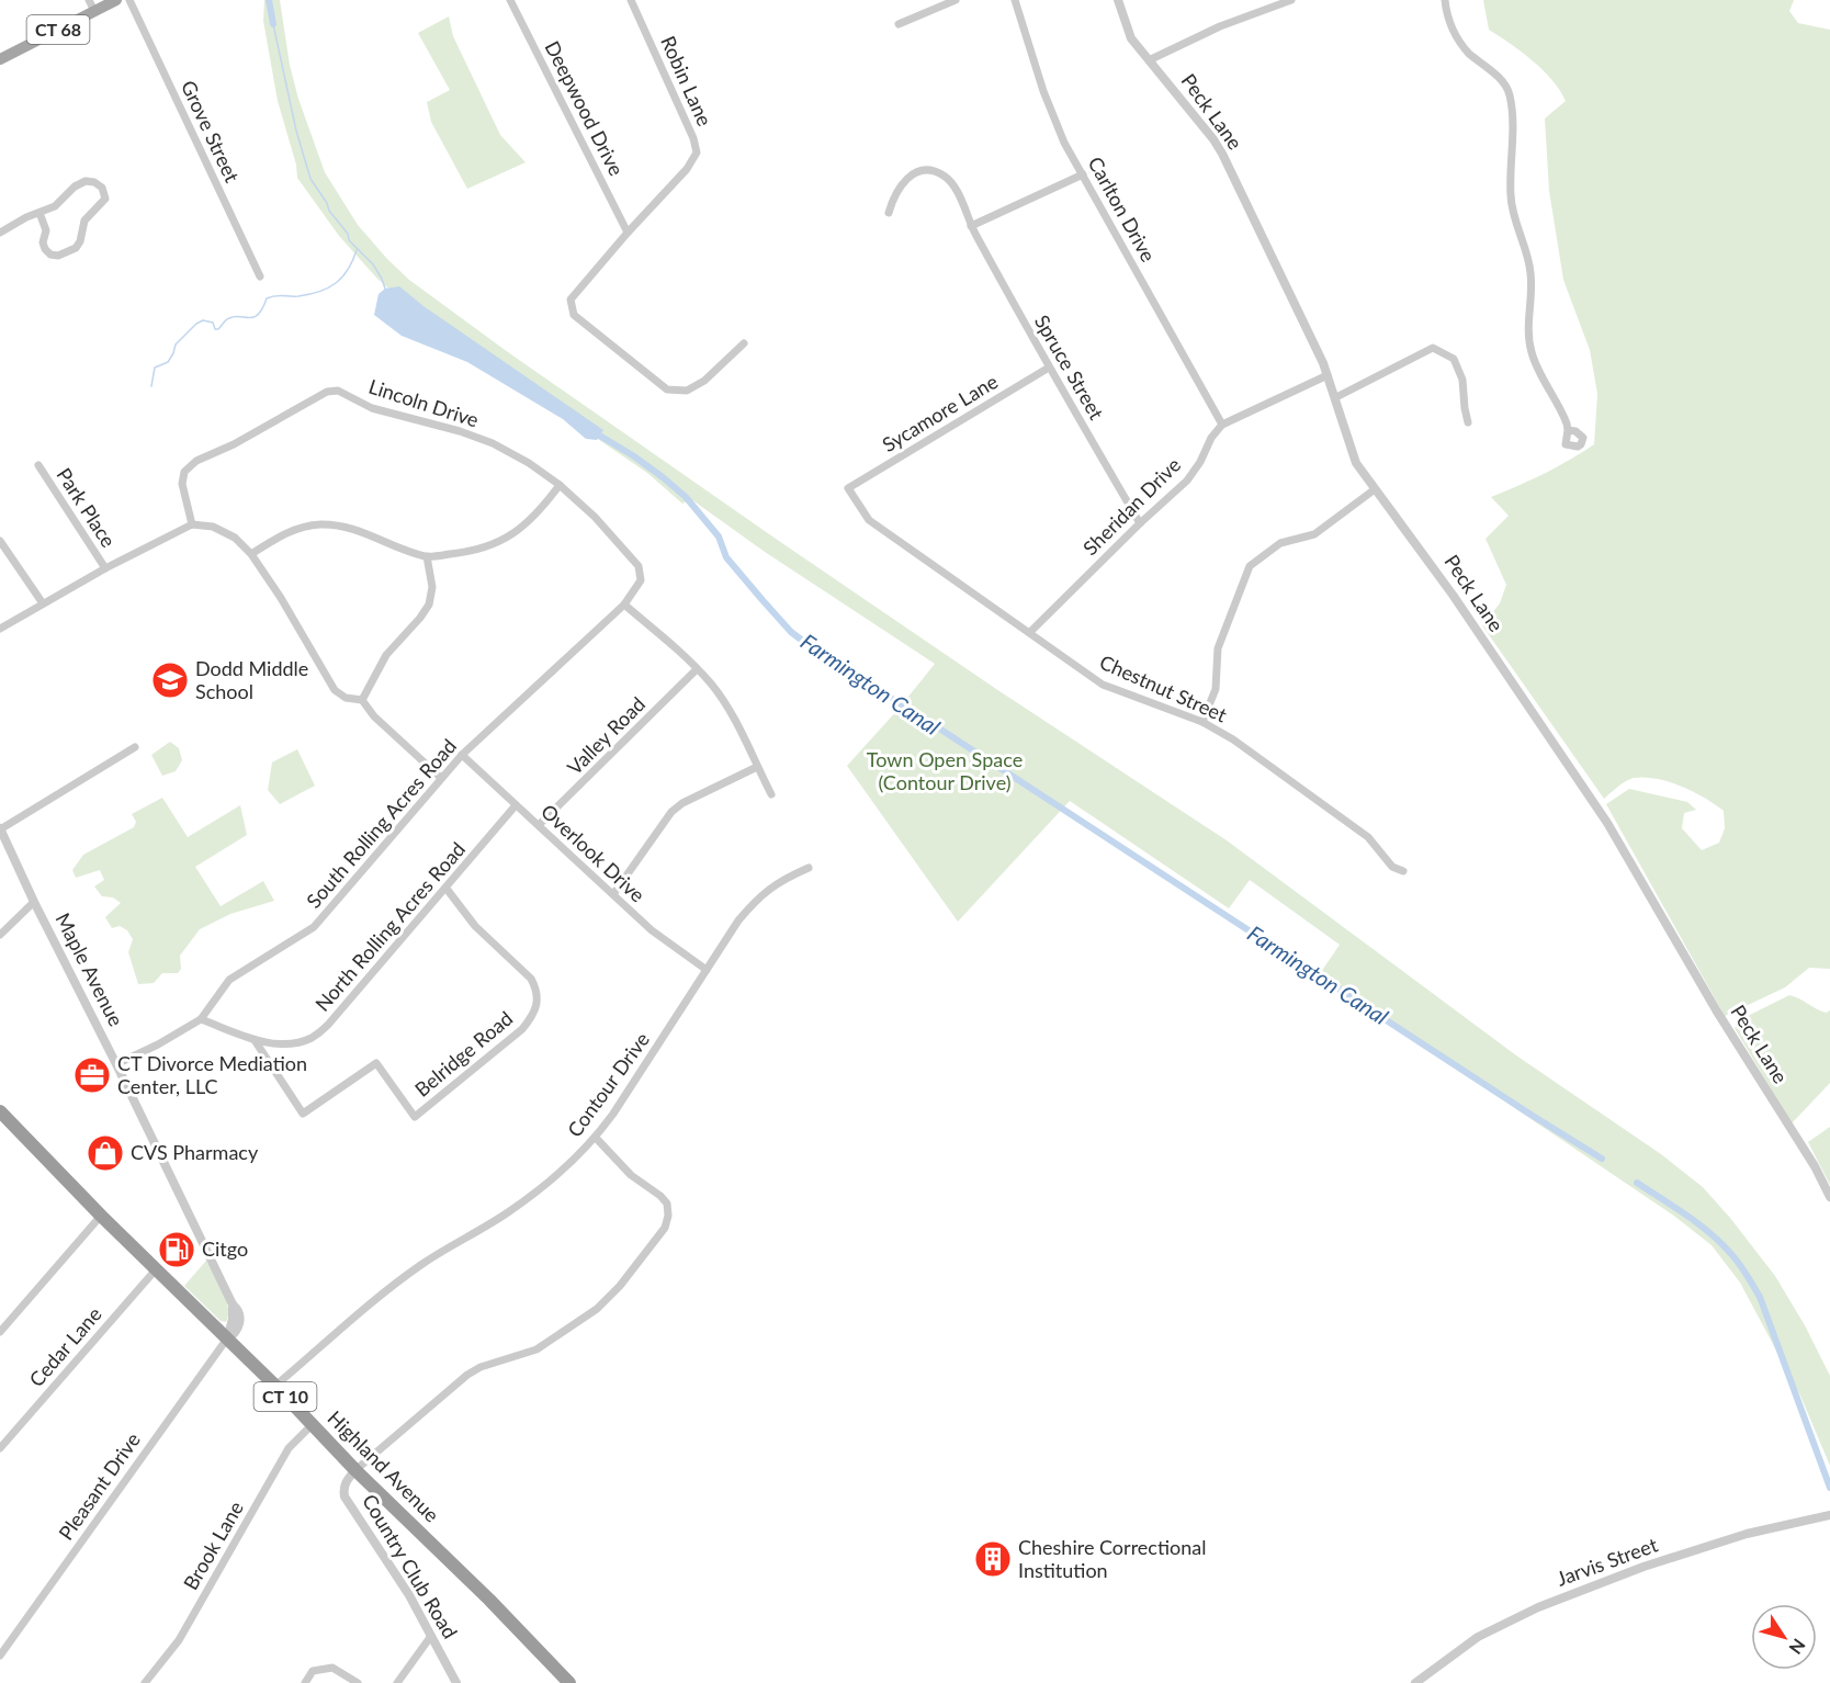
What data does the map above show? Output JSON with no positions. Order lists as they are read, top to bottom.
{
  "streets": {
    "highway": ["CT 10", "Highland Avenue"],
    "main road": ["CT 68"],
    "street": [
      "Robin Lane",
      "Deepwood Drive",
      "Peck Lane",
      "Grove Street",
      "Carlton Drive",
      "Spruce Street",
      "Lincoln Drive",
      "Sycamore Lane",
      "Sheridan Drive",
      "Park Place",
      "Chestnut Street",
      "Valley Road",
      "South Rolling Acres Road",
      "Overlook Drive",
      "North Rolling Acres Road",
      "Maple Avenue",
      "Belridge Road",
      "Contour Drive",
      "Cedar Lane",
      "Pleasant Drive",
      "Brook Lane",
      "Jarvis Street",
      "Country Club Road"
    ]
  },
  "crossings": [
    ["Robin Lane", "Deepwood Drive"],
    ["Carlton Drive", "Sheridan Drive"],
    ["Spruce Street", "Sycamore Lane"],
    ["Spruce Street", "Sheridan Drive"],
    ["Lincoln Drive", "Park Place"],
    ["Lincoln Drive", "South Rolling Acres Road"],
    ["Sycamore Lane", "Chestnut Street"],
    ["Sheridan Drive", "Chestnut Street"],
    ["Valley Road", "Overlook Drive"],
    ["South Rolling Acres Road", "Overlook Drive"],
    ["South Rolling Acres Road", "North Rolling Acres Road"],
    ["South Rolling Acres Road", "Maple Avenue"],
    ["Overlook Drive", "North Rolling Acres Road"],
    ["Overlook Drive", "Contour Drive"],
    ["North Rolling Acres Road", "Belridge Road"],
    ["Maple Avenue", "Highland Avenue"],
    ["Maple Avenue", "Pleasant Drive"],
    ["Contour Drive", "Highland Avenue"],
    ["Cedar Lane", "Highland Avenue"],
    ["Highland Avenue", "Pleasant Drive"],
    ["Highland Avenue", "Brook Lane"],
    ["Highland Avenue", "Country Club Road"]
  ],
  "water": ["Farmington Canal"],
  "parks": ["Town Open Space (Contour Drive)"],
  "places": {
    "school or university": ["Dodd Middle School"],
    "office": ["CT Divorce Mediation Center, LLC"],
    "shop": ["CVS Pharmacy"],
    "fuel station": ["Citgo"],
    "building": ["Cheshire Correctional Institution"]
  },
  "north": "bottom right"
}
